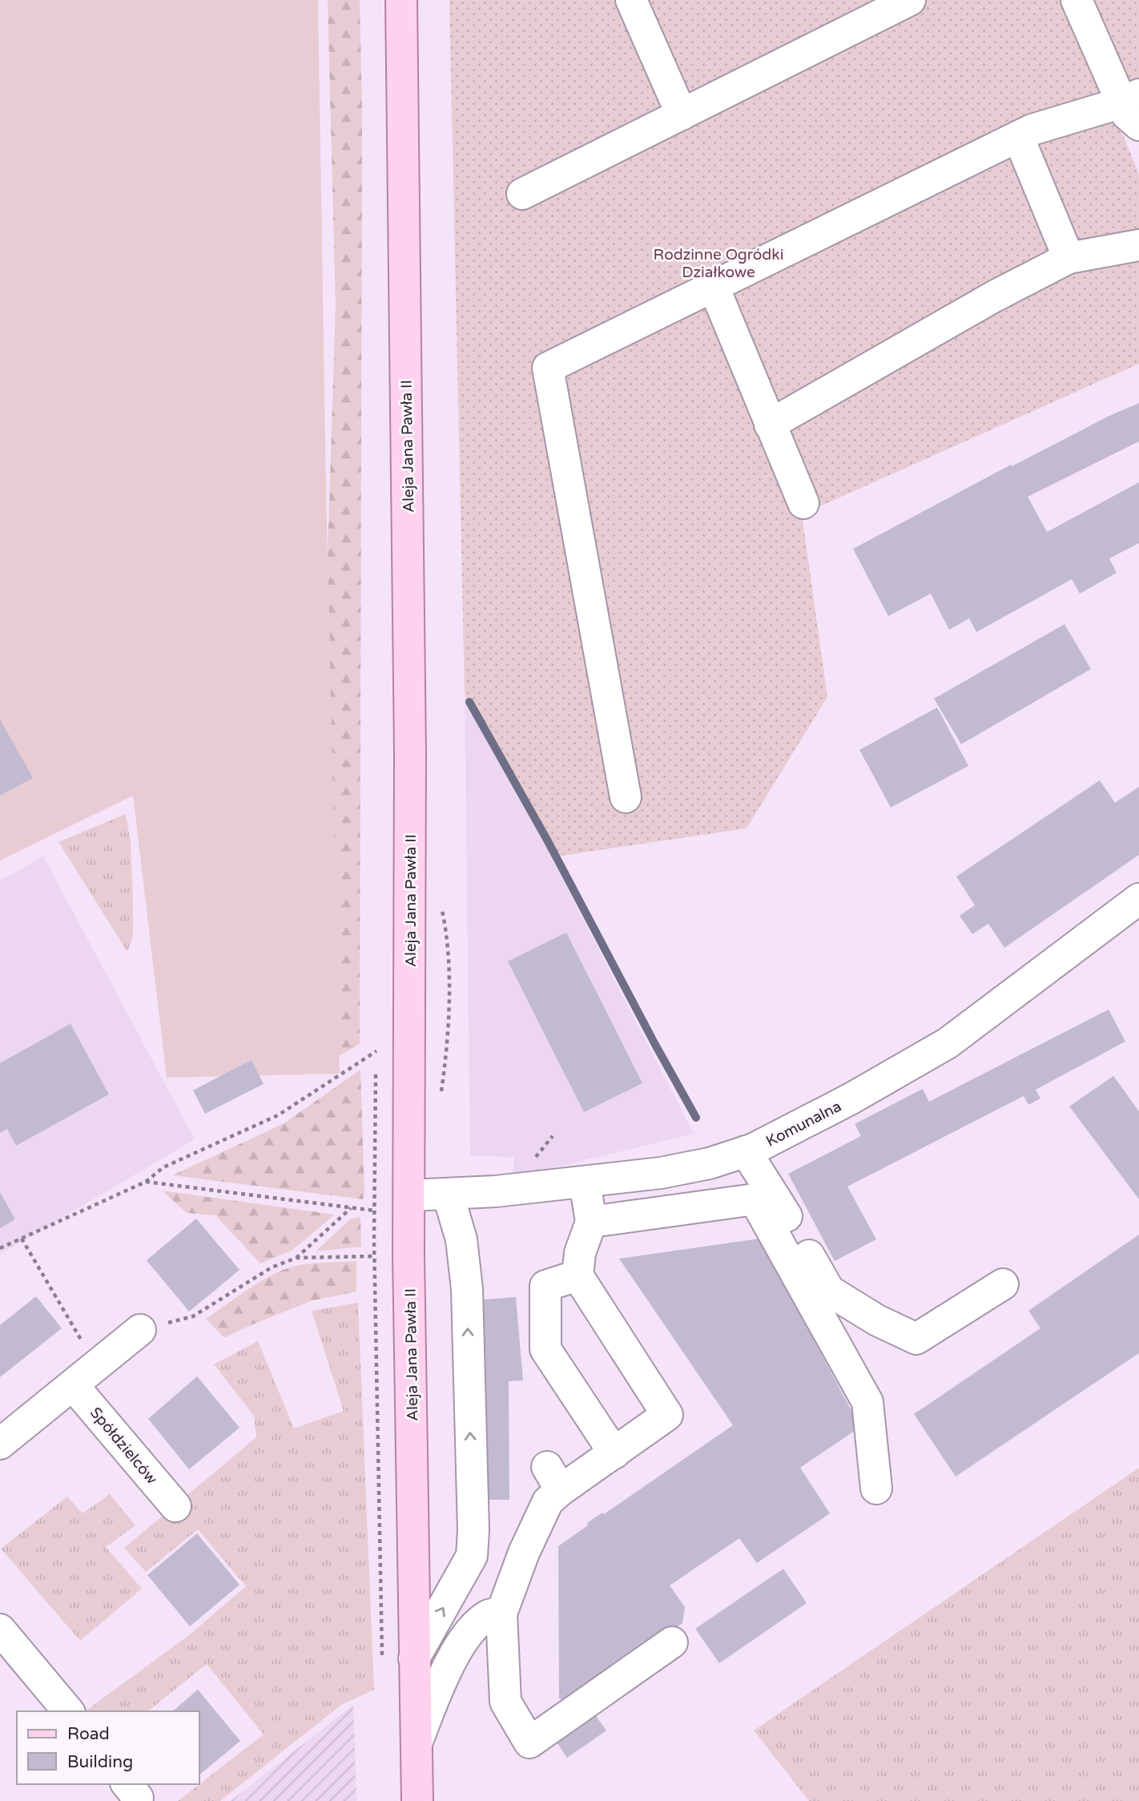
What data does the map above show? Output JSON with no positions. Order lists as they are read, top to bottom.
{
  "streets": {
    "main road": ["Aleja Jana Pawła II"],
    "street": ["Komunalna", "Spółdzielców"]
  },
  "crossings": [
    ["Aleja Jana Pawła II", "Komunalna"]
  ],
  "parks": ["Rodzinne Ogródki Działkowe"],
  "legend": ["Road", "Building"]
}
